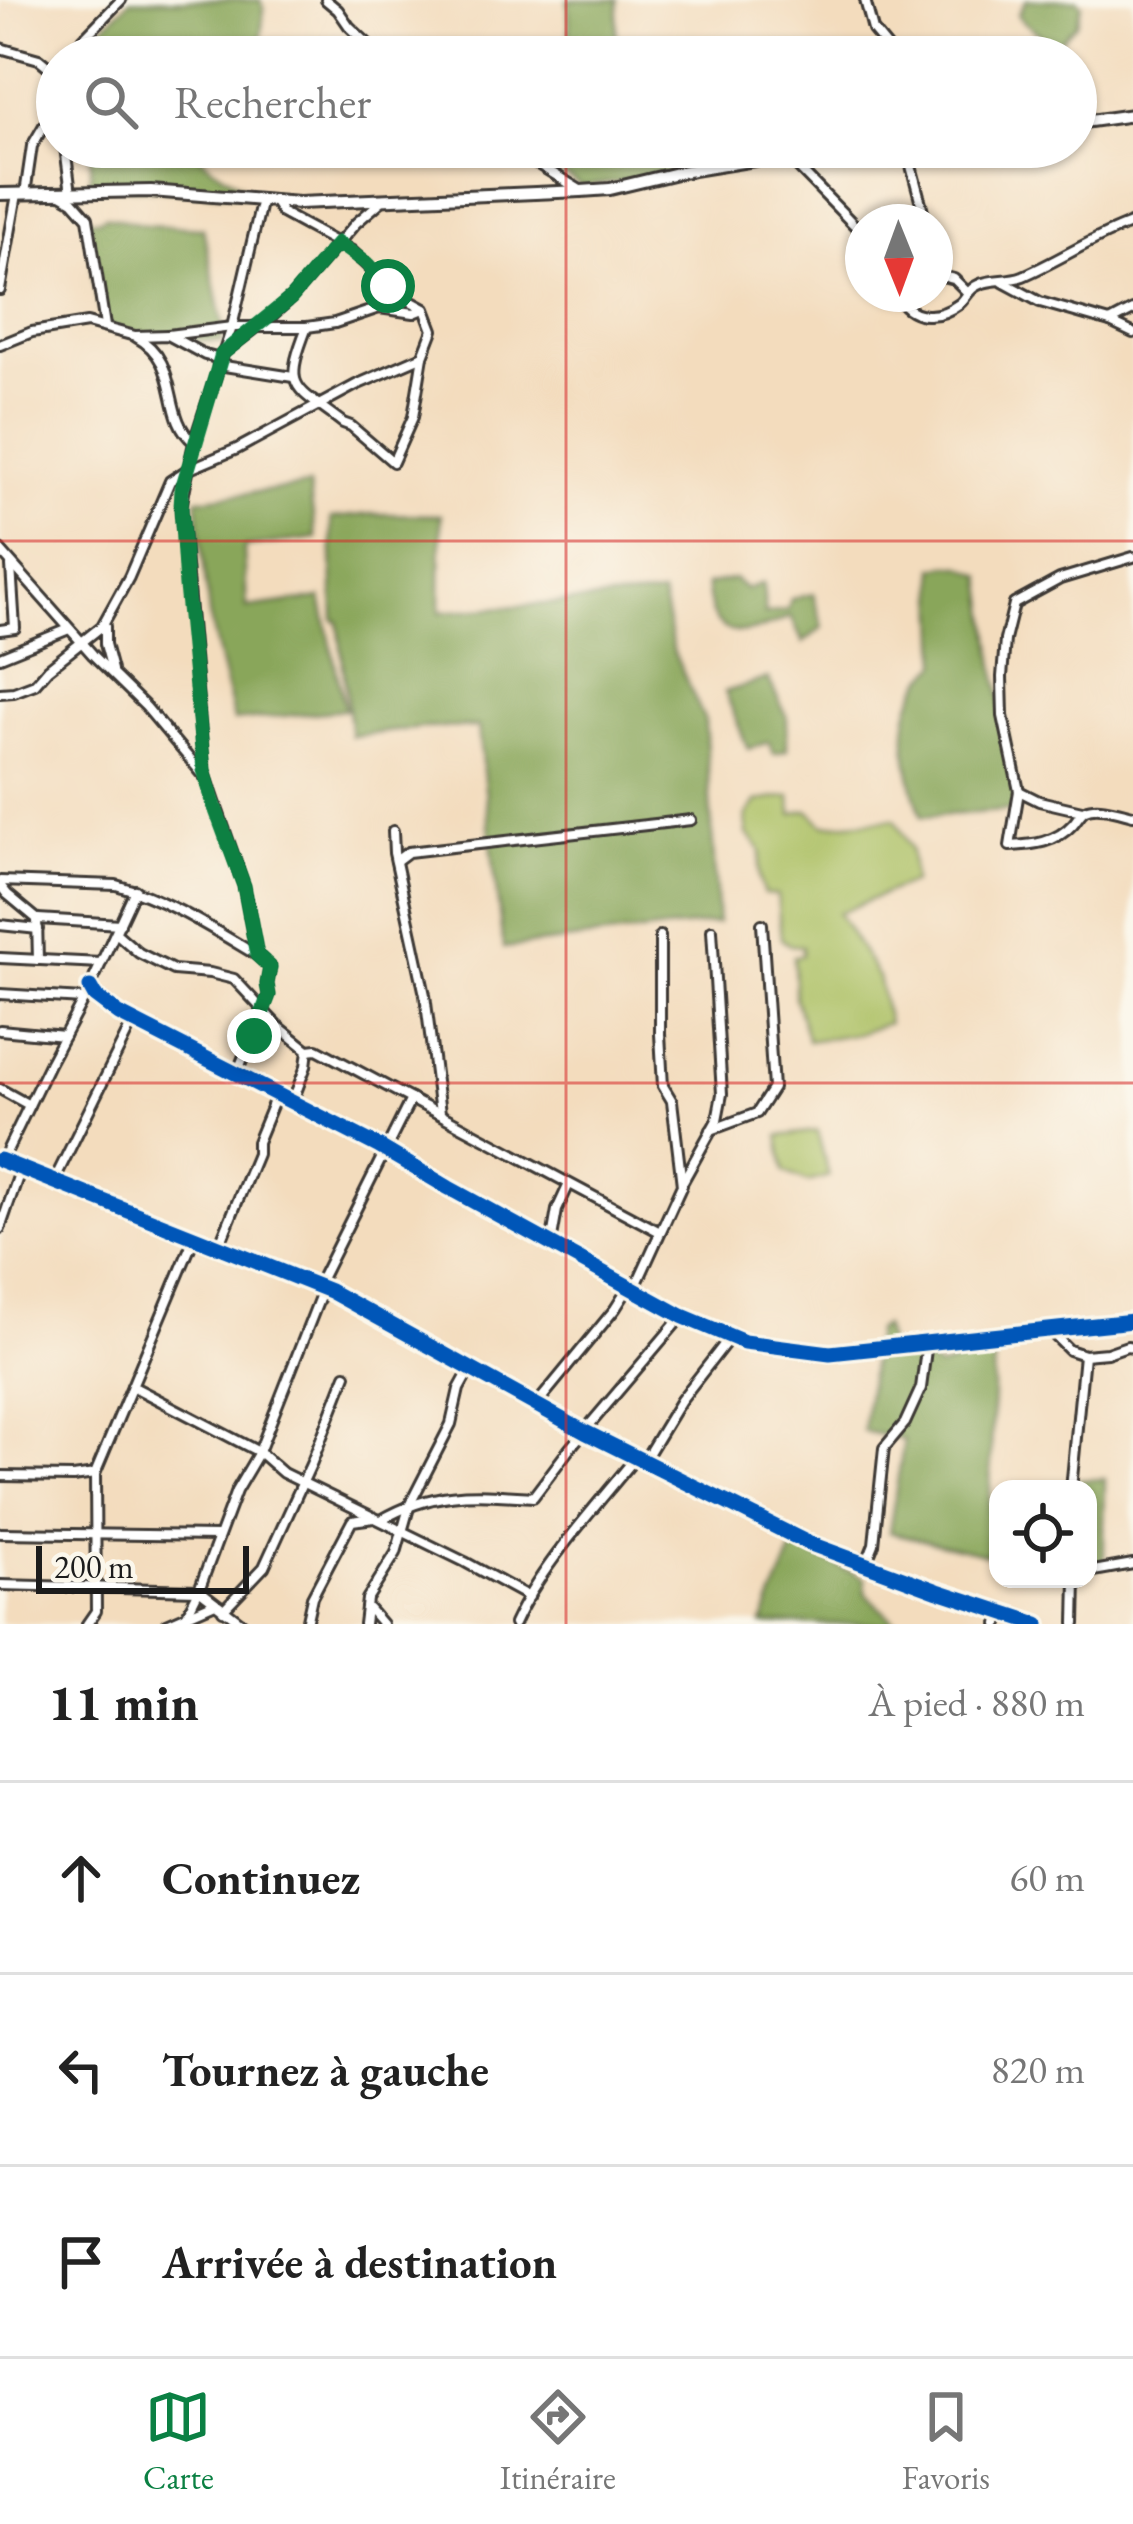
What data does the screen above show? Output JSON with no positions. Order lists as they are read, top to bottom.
{
  "scale_bar": "200 m",
  "north": "bottom",
  "page": {
    "search": "Rechercher",
    "scale": "200 m",
    "heading": ["11 min", "À pied · 880 m"],
    "list": [
      ["Continuez", "60 m"],
      ["Tournez à gauche", "820 m"],
      "Arrivée à destination"
    ],
    "nav": ["Carte", "Itinéraire", "Favoris"]
  }
}
